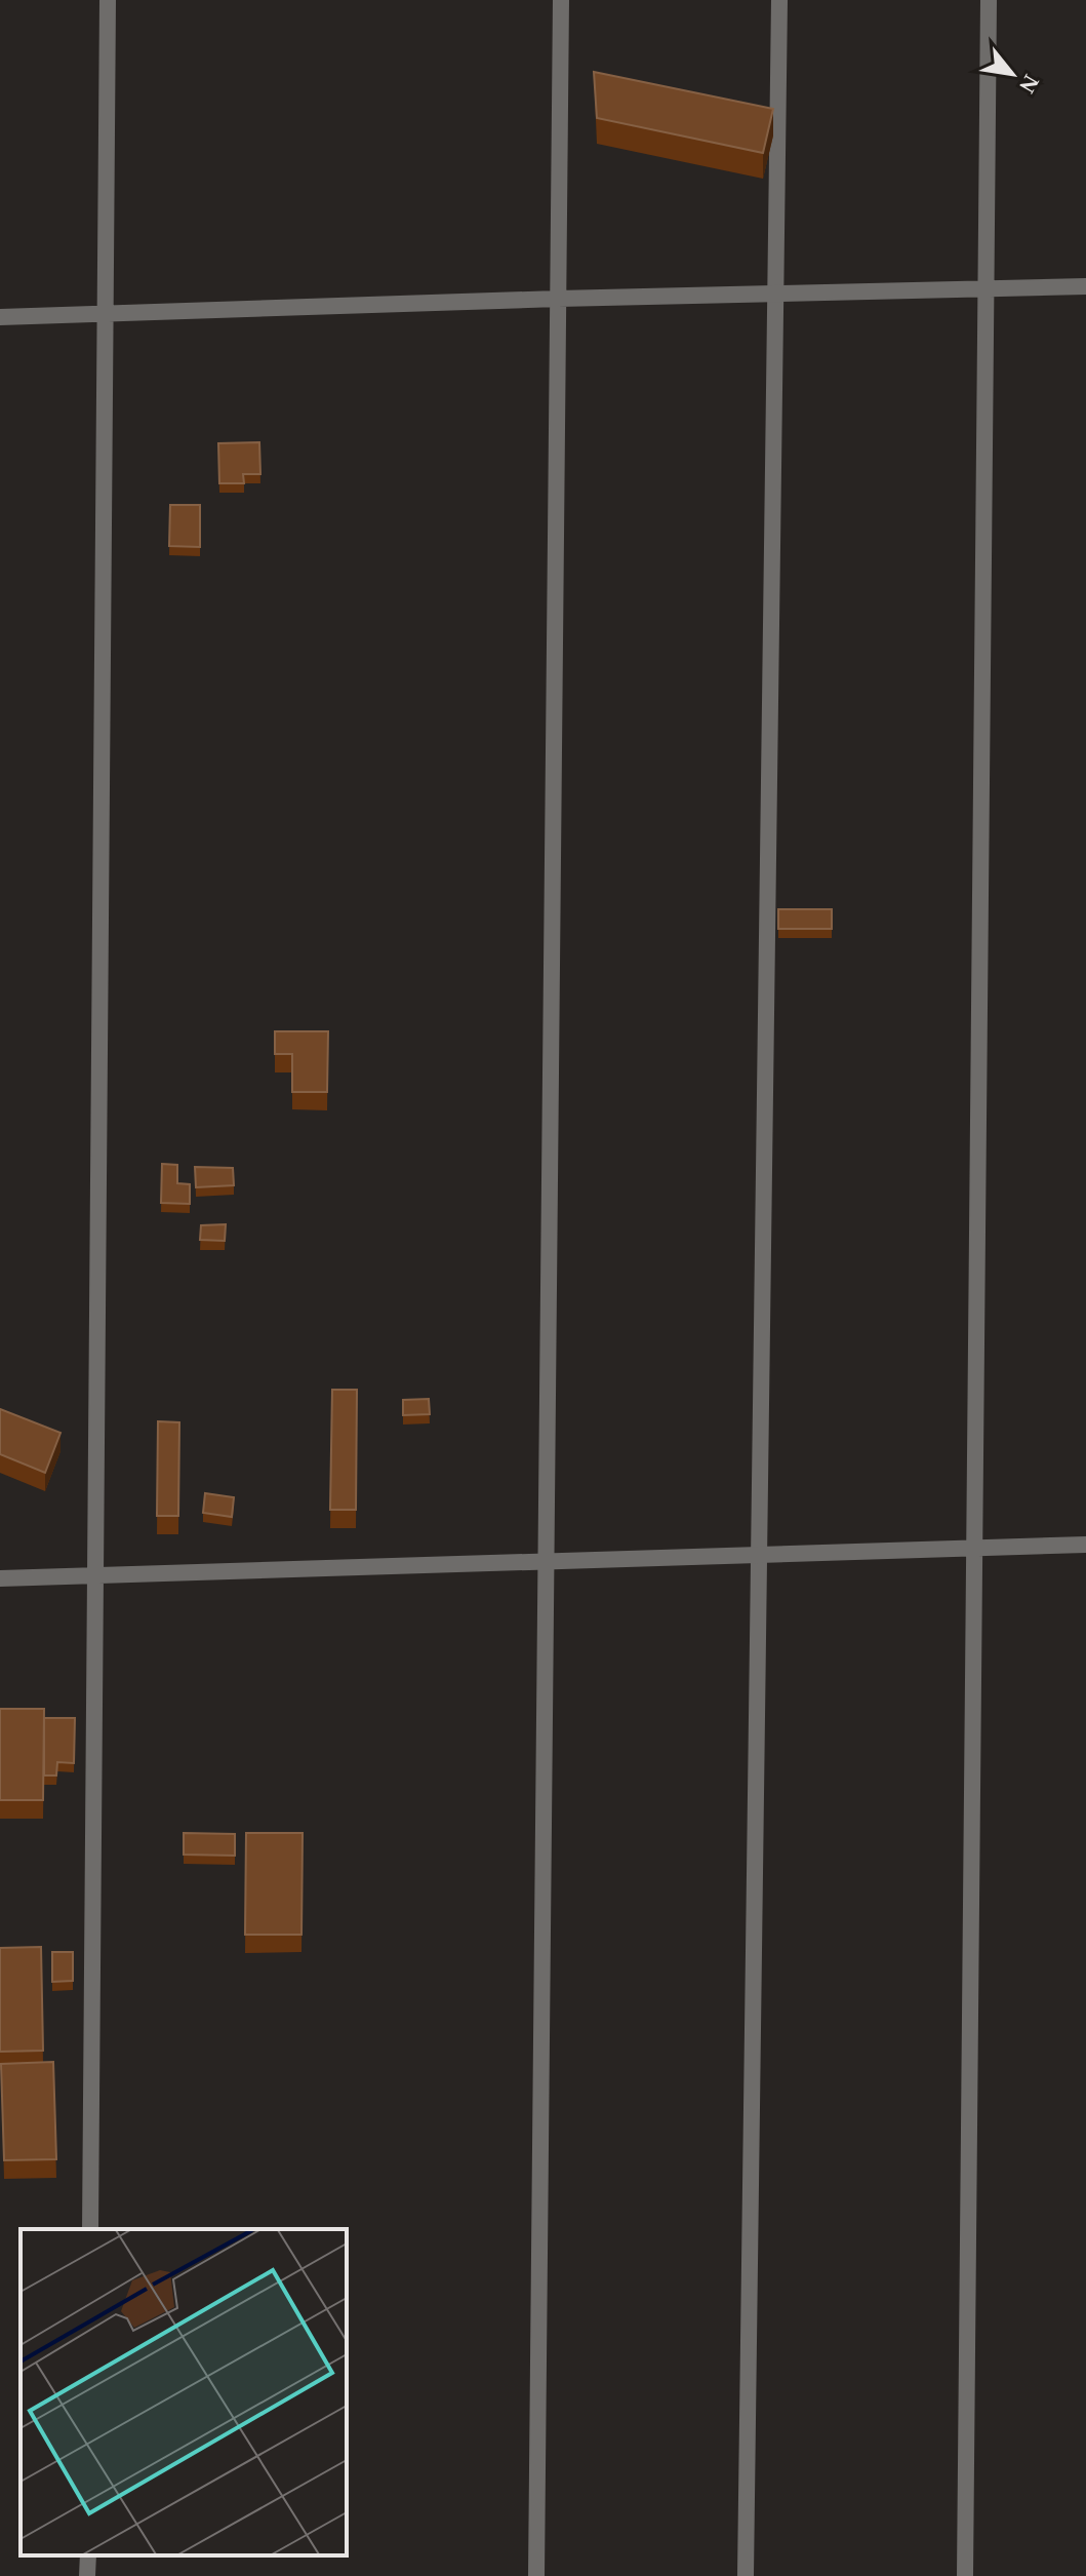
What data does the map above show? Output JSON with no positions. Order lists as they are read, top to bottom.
{
  "north": "bottom right"
}
